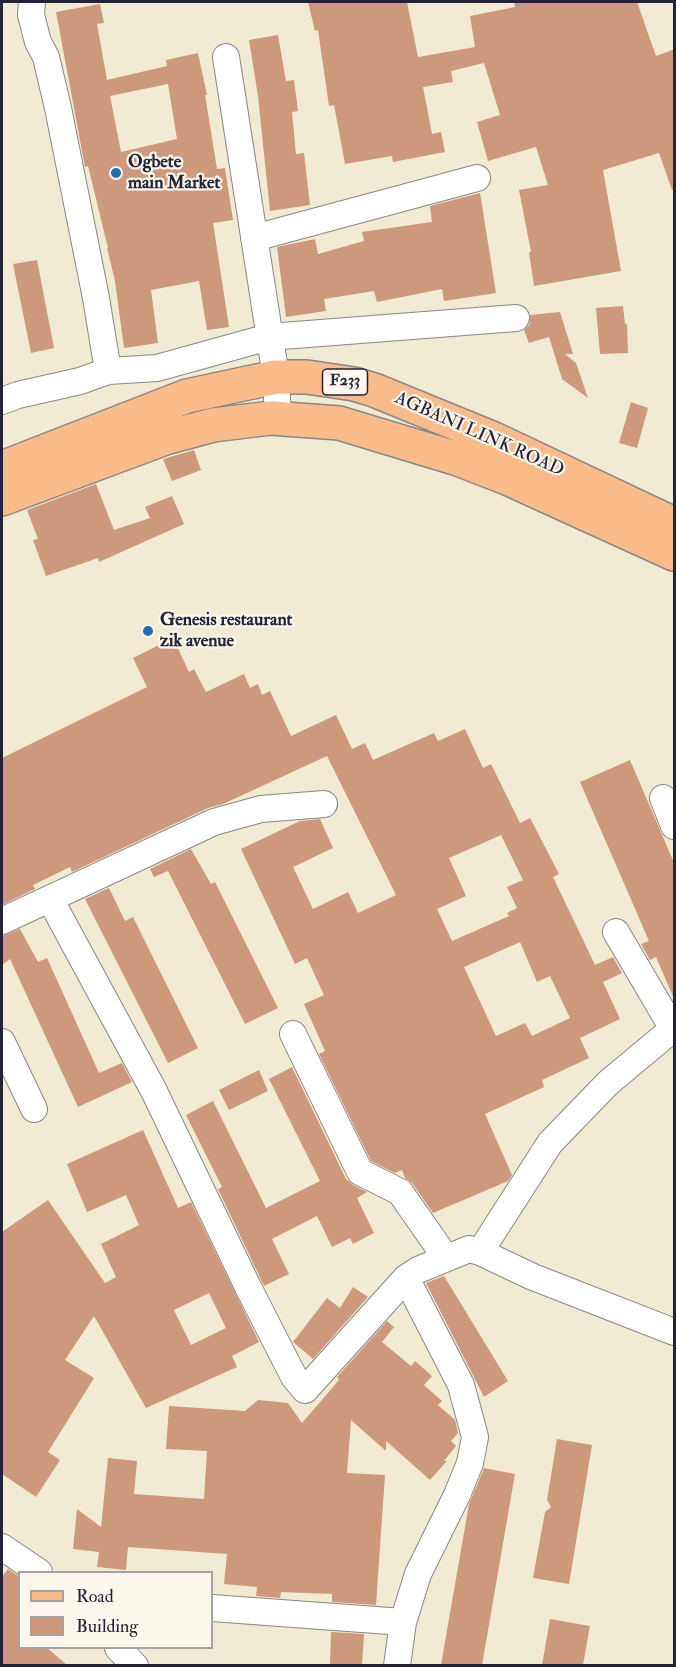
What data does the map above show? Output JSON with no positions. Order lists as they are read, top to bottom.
{
  "streets": {
    "main road": ["F233", "AGBANI LINK ROAD"]
  },
  "places": ["Ogbete main Market", "Genesis restaurant zik avenue"],
  "legend": ["Road", "Building"]
}
